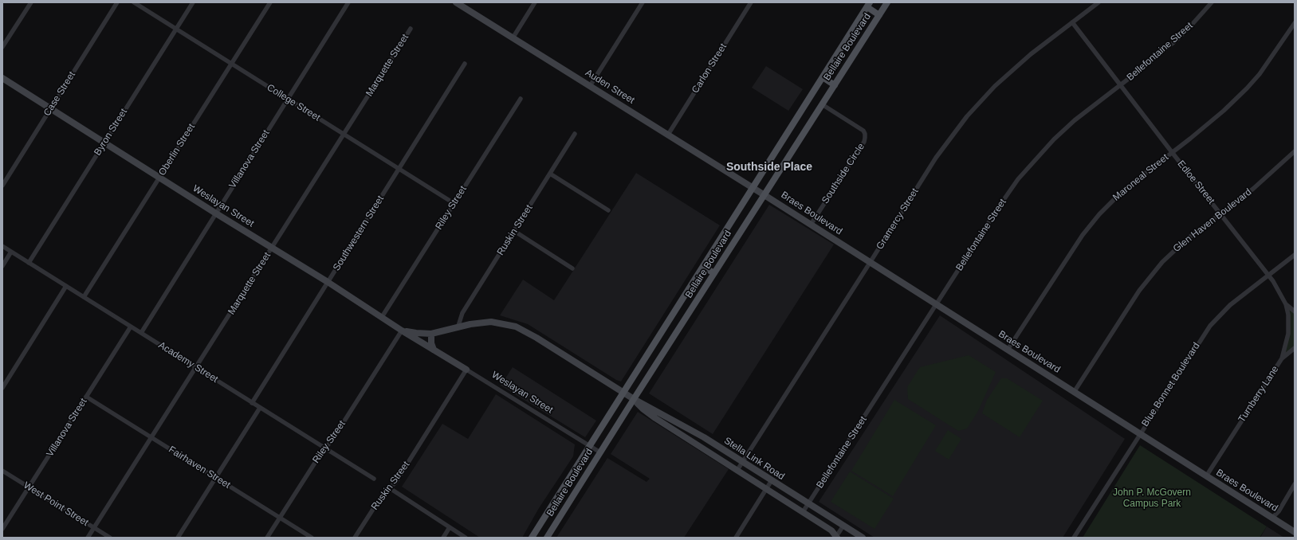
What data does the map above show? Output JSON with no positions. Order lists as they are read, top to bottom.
{
  "streets": {
    "main road": [
      "Bellaire Boulevard",
      "Auden Street",
      "Weslayan Street",
      "Braes Boulevard",
      "Stella Link Road"
    ],
    "street": [
      "Bellefontaine Street",
      "Marquette Street",
      "Carlon Street",
      "Case Street",
      "College Street",
      "Byron Street",
      "Oberlin Street",
      "Villanova Street",
      "Southside Circle",
      "Maroneal Street",
      "Edloe Street",
      "Riley Street",
      "Gramercy Street",
      "Glen Haven Boulevard",
      "Ruskin Street",
      "Southwestern Street",
      "Academy Street",
      "Blue Bonnet Boulevard",
      "Turnberry Lane",
      "Fairhaven Street",
      "West Point Street"
    ]
  },
  "crossings": [
    ["Bellaire Boulevard", "Auden Street"],
    ["Bellaire Boulevard", "Southside Circle"],
    ["Bellaire Boulevard", "Weslayan Street"],
    ["Bellaire Boulevard", "Braes Boulevard"],
    ["Bellaire Boulevard", "Stella Link Road"],
    ["Bellefontaine Street", "Edloe Street"],
    ["Bellefontaine Street", "Braes Boulevard"],
    ["Bellefontaine Street", "Stella Link Road"],
    ["Marquette Street", "College Street"],
    ["Marquette Street", "Weslayan Street"],
    ["Marquette Street", "Academy Street"],
    ["Marquette Street", "Fairhaven Street"],
    ["Marquette Street", "West Point Street"],
    ["Carlon Street", "Auden Street"],
    ["Auden Street", "Braes Boulevard"],
    ["Case Street", "Weslayan Street"],
    ["College Street", "Byron Street"],
    ["College Street", "Oberlin Street"],
    ["College Street", "Villanova Street"],
    ["College Street", "Riley Street"],
    ["College Street", "Southwestern Street"],
    ["Byron Street", "Weslayan Street"],
    ["Byron Street", "Academy Street"],
    ["Oberlin Street", "Weslayan Street"],
    ["Oberlin Street", "Academy Street"],
    ["Villanova Street", "Weslayan Street"],
    ["Villanova Street", "Academy Street"],
    ["Villanova Street", "Fairhaven Street"],
    ["Villanova Street", "West Point Street"],
    ["Southside Circle", "Braes Boulevard"],
    ["Maroneal Street", "Edloe Street"],
    ["Maroneal Street", "Braes Boulevard"],
    ["Edloe Street", "Gramercy Street"],
    ["Edloe Street", "Glen Haven Boulevard"],
    ["Edloe Street", "Blue Bonnet Boulevard"],
    ["Edloe Street", "Turnberry Lane"],
    ["Weslayan Street", "Riley Street"],
    ["Weslayan Street", "Ruskin Street"],
    ["Weslayan Street", "Southwestern Street"],
    ["Weslayan Street", "Stella Link Road"],
    ["Riley Street", "Academy Street"],
    ["Riley Street", "Stella Link Road"],
    ["Riley Street", "Fairhaven Street"],
    ["Braes Boulevard", "Gramercy Street"],
    ["Braes Boulevard", "Glen Haven Boulevard"],
    ["Braes Boulevard", "Blue Bonnet Boulevard"],
    ["Braes Boulevard", "Turnberry Lane"],
    ["Gramercy Street", "Stella Link Road"],
    ["Ruskin Street", "Stella Link Road"],
    ["Southwestern Street", "Academy Street"]
  ],
  "districts": ["Southside Place"],
  "parks": ["John P. McGovern Campus Park"]
}
